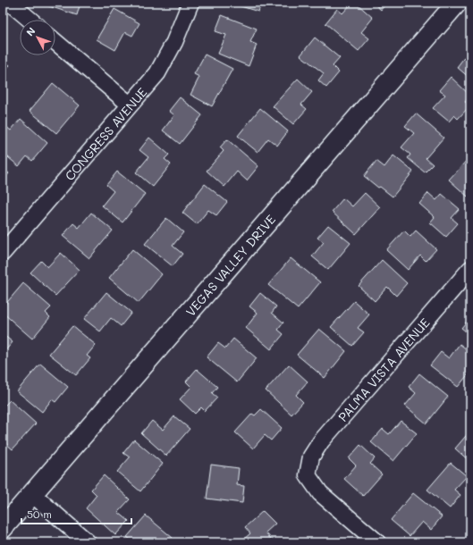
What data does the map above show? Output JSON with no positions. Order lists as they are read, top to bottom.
{
  "streets": {
    "street": ["CONGRESS AVENUE", "VEGAS VALLEY DRIVE", "PALMA VISTA AVENUE"]
  },
  "scale_bar": "50 m",
  "north": "top left"
}
